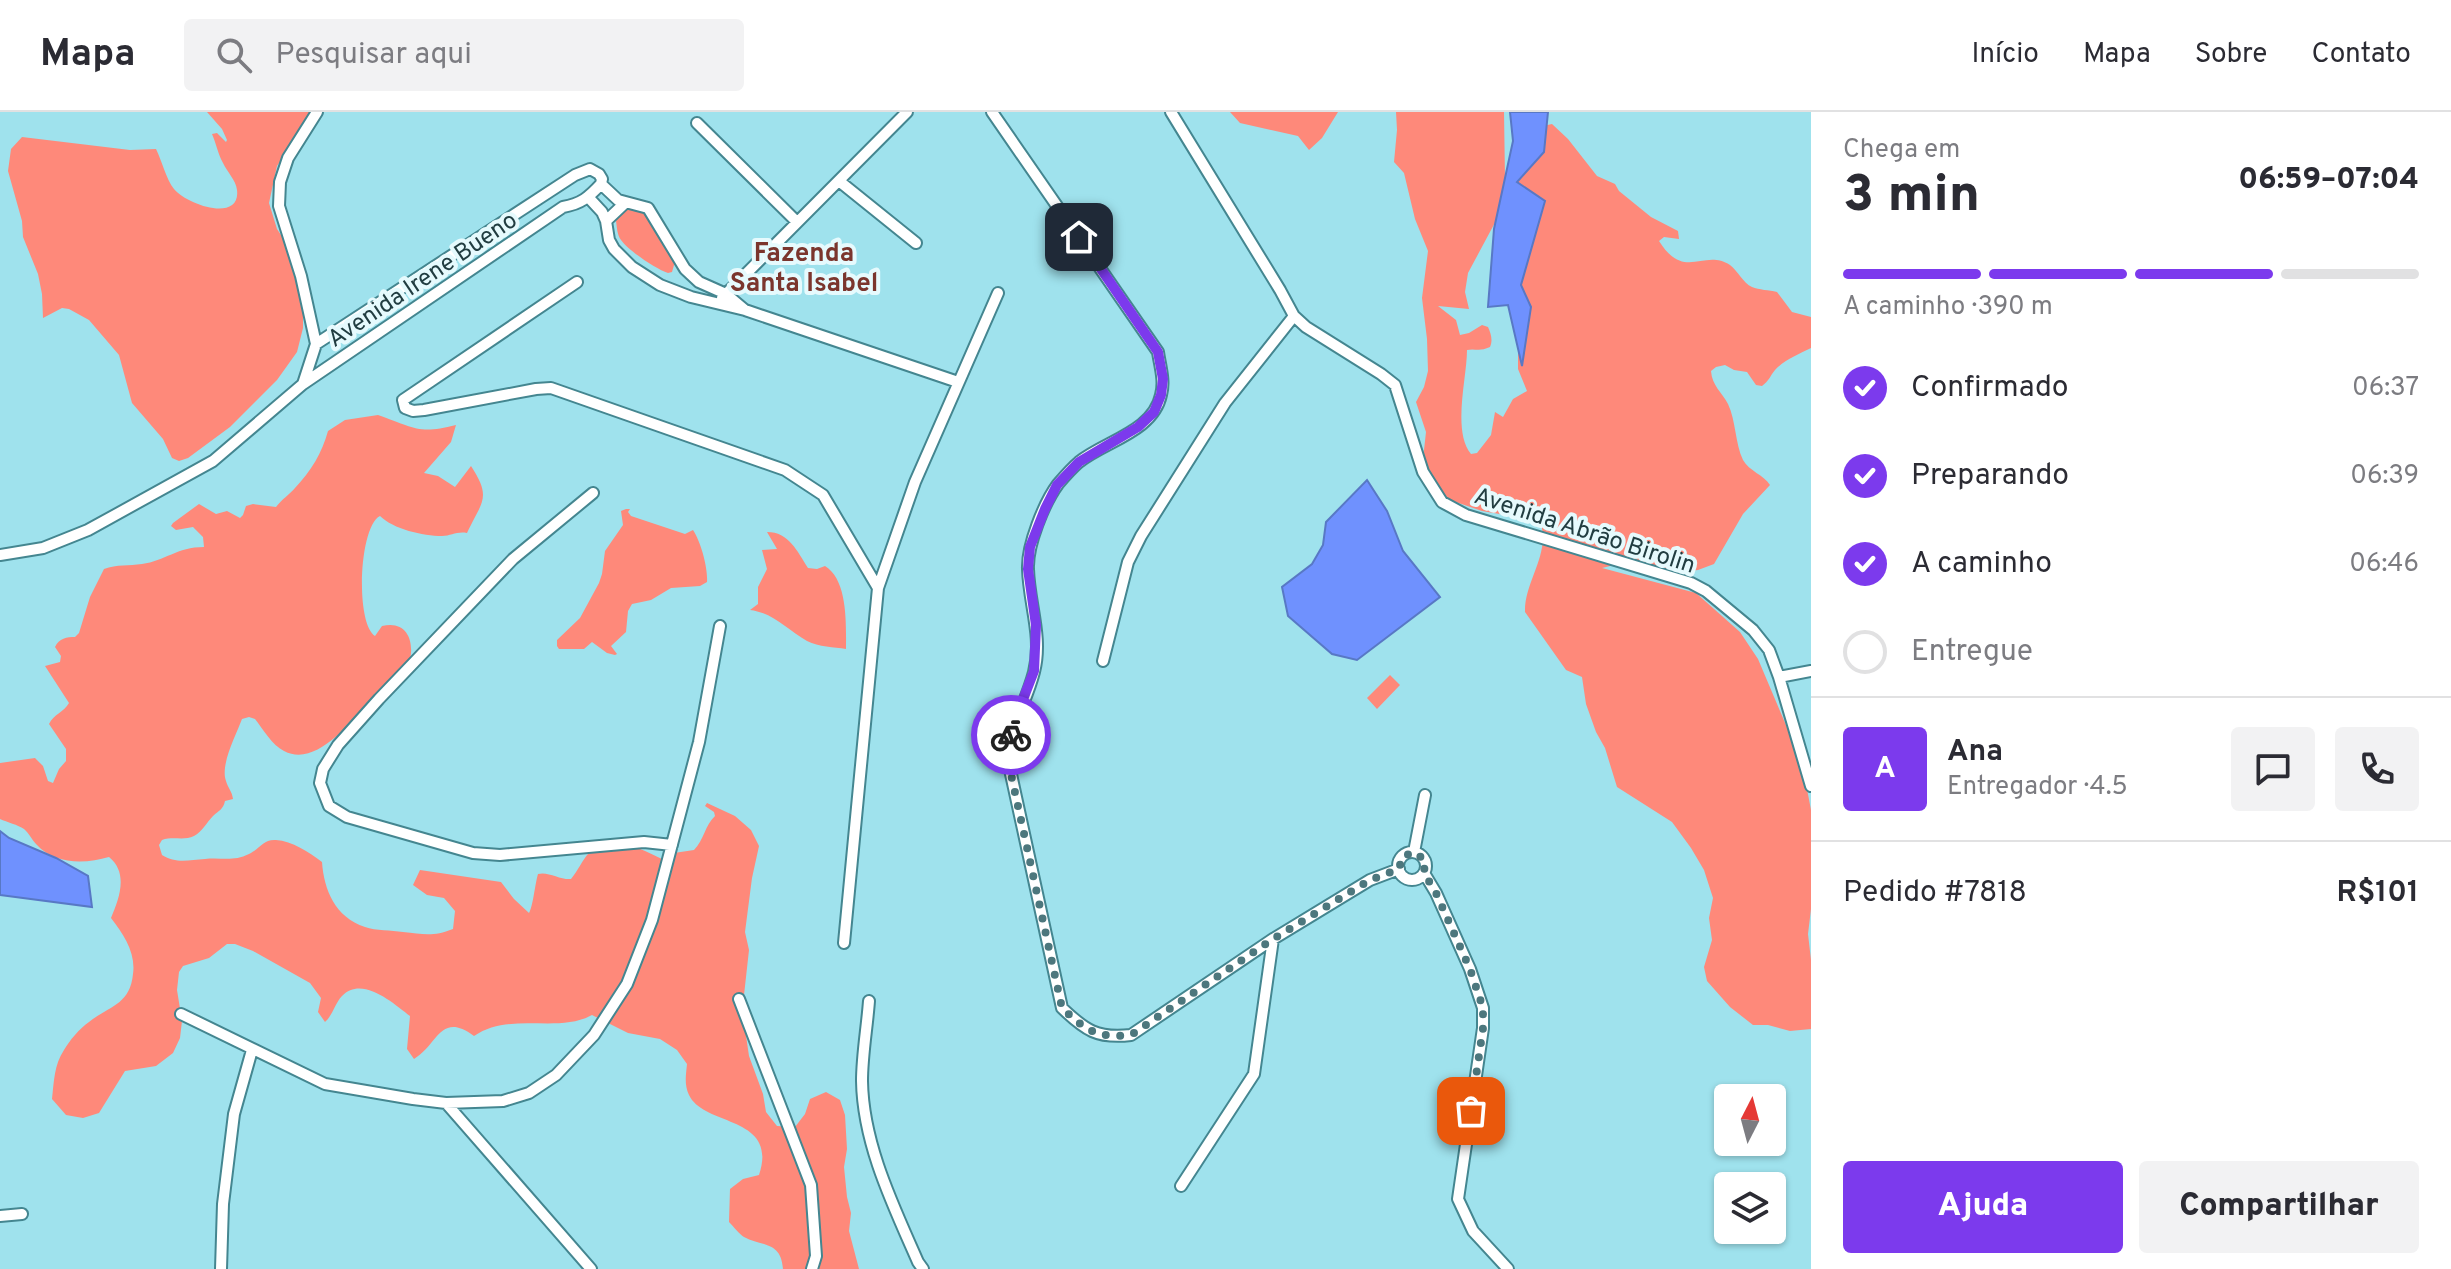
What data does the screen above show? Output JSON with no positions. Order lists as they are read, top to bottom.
{
  "streets": {
    "street": ["Avenida Irene Bueno", "Avenida Abrão Birolin"]
  },
  "districts": ["Fazenda Santa Isabel"],
  "north": "top",
  "page": {
    "header": "Mapa",
    "search": "Pesquisar aqui",
    "nav": [
      "Início",
      "Mapa",
      "Sobre",
      "Contato"
    ],
    "heading": ["3 min", "Chega em", "06:59–07:04"],
    "panel": [
      "Ana",
      "Entregador · 4.5",
      "Pedido #7818",
      "R$101"
    ],
    "bar": "A caminho · 390 m",
    "list": [
      ["Confirmado", "06:37"],
      ["Preparando", "06:39"],
      ["A caminho", "06:46"],
      "Entregue"
    ],
    "round": "A",
    "buttons": ["Ajuda", "Compartilhar"]
  }
}
